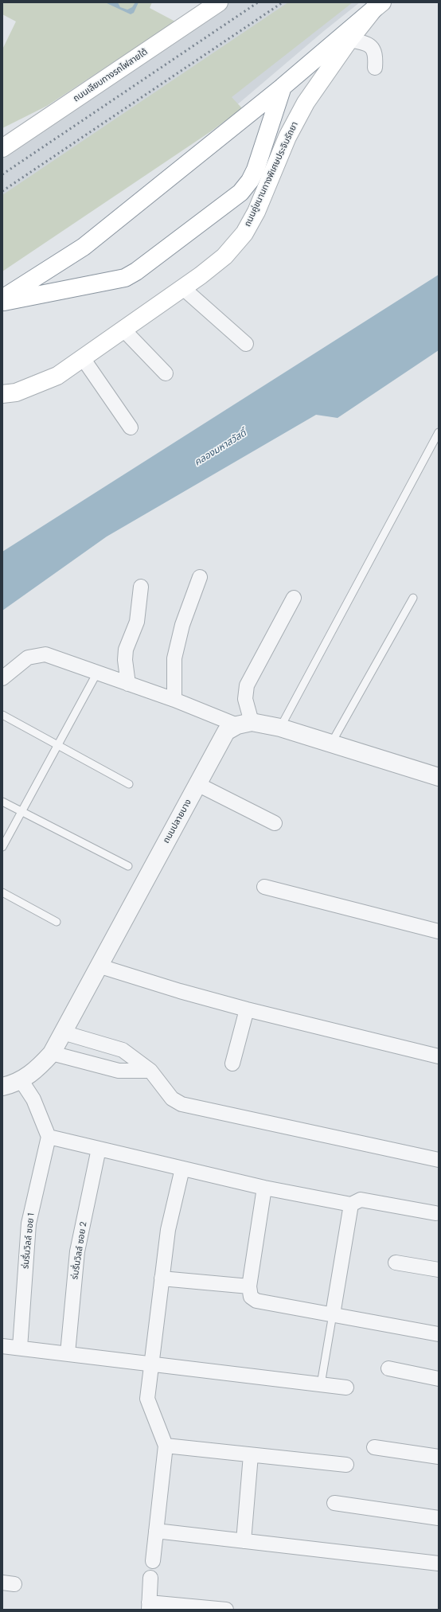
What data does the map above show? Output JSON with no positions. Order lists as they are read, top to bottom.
{
  "streets": {
    "main road": ["ถนนเลียบทางรถไฟสายใต้", "ถนนคู่ขนานทางพิเศษประจิมรัถยา"],
    "street": ["ถนนปลายบาง", "ร่มรื่นวิลล์ ซอย 1", "ร่มรื่นวิลล์ ซอย 2"]
  },
  "water": ["คลองมหาสวัสดิ์"]
}
